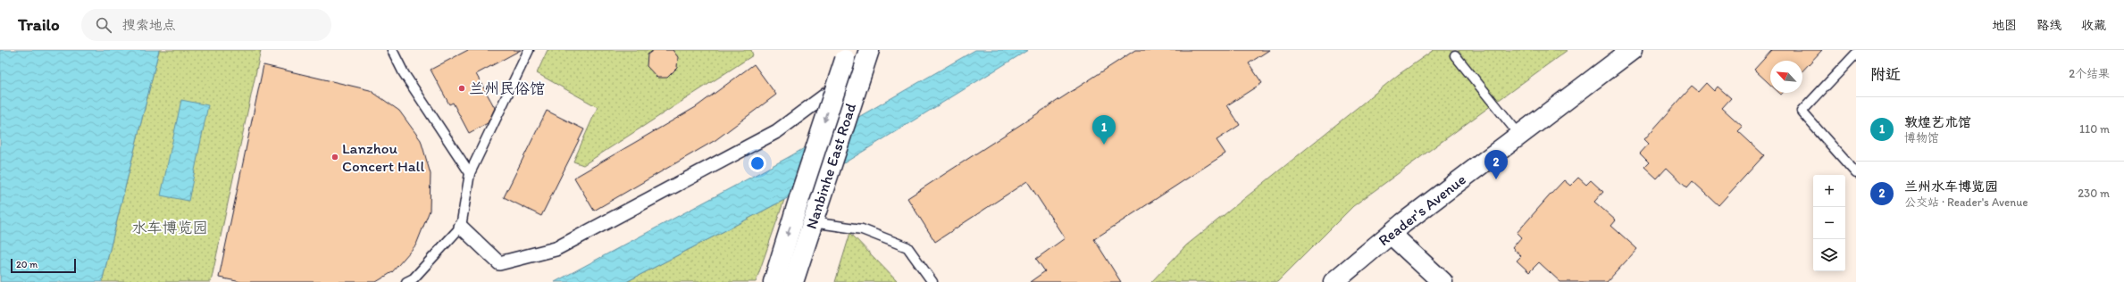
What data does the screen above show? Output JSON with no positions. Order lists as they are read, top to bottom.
{
  "streets": {
    "main road": ["Nanbinhe East Road", "Reader's Avenue"]
  },
  "parks": ["水车博览园"],
  "places": ["兰州民俗馆", "Lanzhou Concert Hall"],
  "scale_bar": "20 m",
  "north": "top left",
  "page": {
    "header": "Trailo",
    "search": "搜索地点",
    "nav": ["地图", "路线", "收藏"],
    "heading": ["附近", "2个结果"],
    "list": [
      {
        "mark": "1",
        "name": "敦煌艺术馆",
        "note": "博物馆",
        "value": "110 m"
      },
      {
        "mark": "2",
        "name": "兰州水车博览园",
        "note": "公交站 · Reader's Avenue",
        "value": "230 m"
      }
    ],
    "pins": ["1", "2"],
    "map_buttons": ["+", "−"],
    "scale": "20 m"
  }
}
